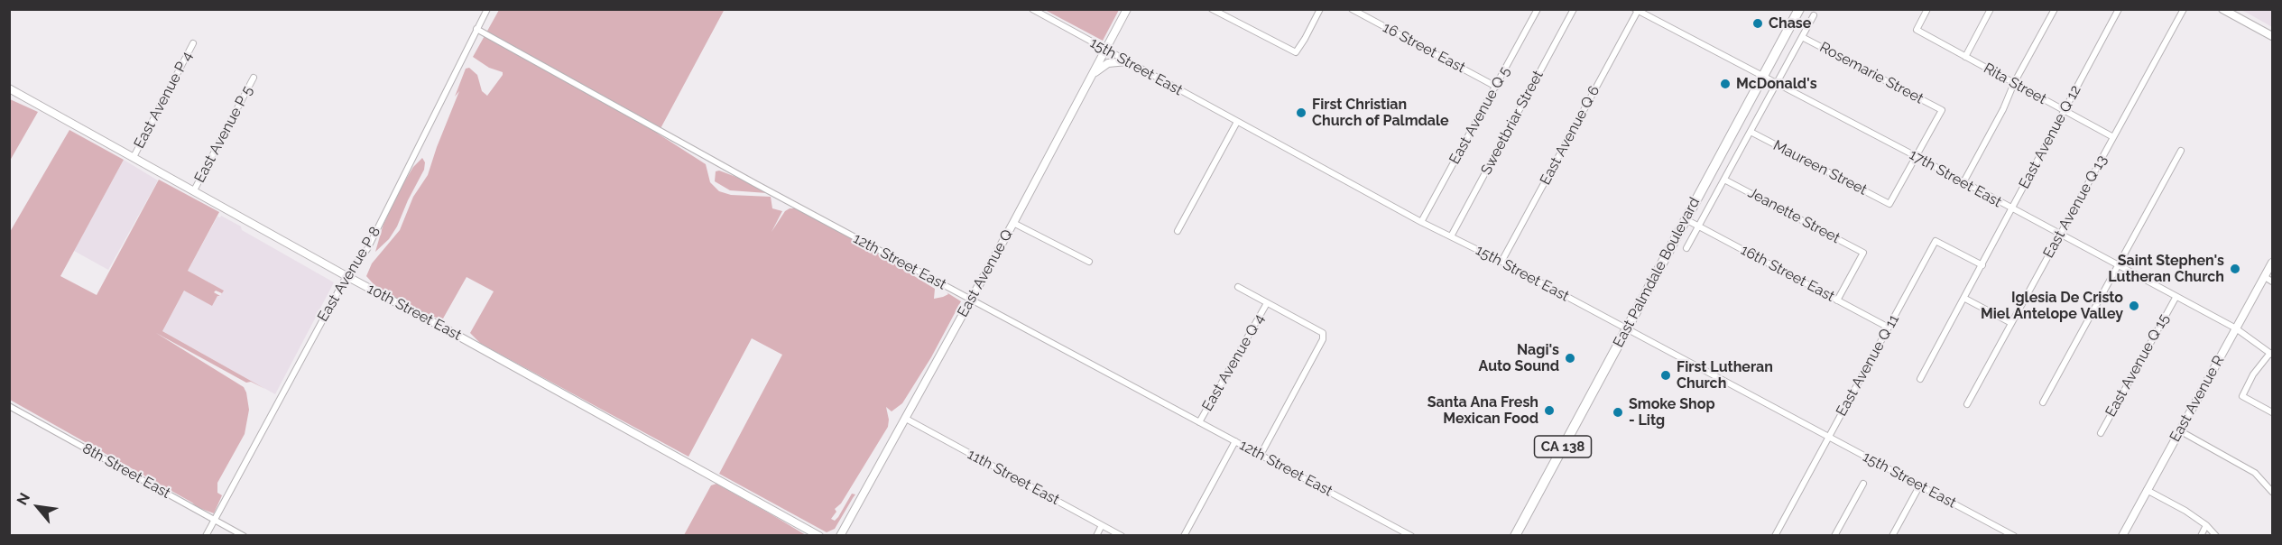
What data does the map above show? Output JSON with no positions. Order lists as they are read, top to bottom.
{
  "streets": {
    "highway": ["East Palmdale Boulevard", "CA 138"],
    "main road": ["East Avenue Q", "10th Street East", "East Avenue R"],
    "street": [
      "16 Street East",
      "15th Street East",
      "Rosemarie Street",
      "Rita Street",
      "East Avenue P 4",
      "East Avenue Q 5",
      "Sweetbriar Street",
      "East Avenue P 5",
      "East Avenue Q 6",
      "East Avenue Q 12",
      "Maureen Street",
      "17th Street East",
      "East Avenue Q 13",
      "Jeanette Street",
      "12th Street East",
      "16th Street East",
      "East Avenue P 8",
      "East Avenue Q 4",
      "East Avenue Q 11",
      "East Avenue Q 15",
      "8th Street East",
      "11th Street East"
    ]
  },
  "crossings": [
    ["16 Street East", "East Avenue Q 5"],
    ["15th Street East", "East Avenue Q 5"],
    ["15th Street East", "Sweetbriar Street"],
    ["15th Street East", "East Avenue Q 6"],
    ["15th Street East", "East Palmdale Boulevard"],
    ["15th Street East", "East Avenue Q"],
    ["15th Street East", "East Avenue Q 11"],
    ["Rosemarie Street", "Maureen Street"],
    ["Rosemarie Street", "17th Street East"],
    ["Rosemarie Street", "East Palmdale Boulevard"],
    ["Rita Street", "East Avenue Q 12"],
    ["Rita Street", "East Avenue Q 13"],
    ["East Avenue P 4", "10th Street East"],
    ["East Avenue P 5", "10th Street East"],
    ["East Avenue Q 6", "17th Street East"],
    ["East Avenue Q 12", "17th Street East"],
    ["East Avenue Q 12", "East Avenue Q 11"],
    ["Maureen Street", "17th Street East"],
    ["Maureen Street", "East Palmdale Boulevard"],
    ["17th Street East", "East Avenue Q 13"],
    ["17th Street East", "East Palmdale Boulevard"],
    ["17th Street East", "East Avenue Q 15"],
    ["17th Street East", "East Avenue R"],
    ["Jeanette Street", "East Palmdale Boulevard"],
    ["Jeanette Street", "16th Street East"],
    ["12th Street East", "East Avenue Q"],
    ["12th Street East", "East Avenue P 8"],
    ["12th Street East", "East Avenue Q 4"],
    ["East Palmdale Boulevard", "16th Street East"],
    ["East Avenue Q", "11th Street East"],
    ["16th Street East", "East Avenue Q 11"],
    ["East Avenue P 8", "10th Street East"],
    ["East Avenue P 8", "8th Street East"]
  ],
  "places": [
    "Chase",
    "McDonald's",
    "First Christian Church of Palmdale",
    "Saint Stephen's Lutheran Church",
    "Iglesia De Cristo Miel Antelope Valley",
    "Nagi's Auto Sound",
    "First Lutheran Church",
    "Santa Ana Fresh Mexican Food",
    "Smoke Shop - Litg"
  ],
  "north": "top left"
}
